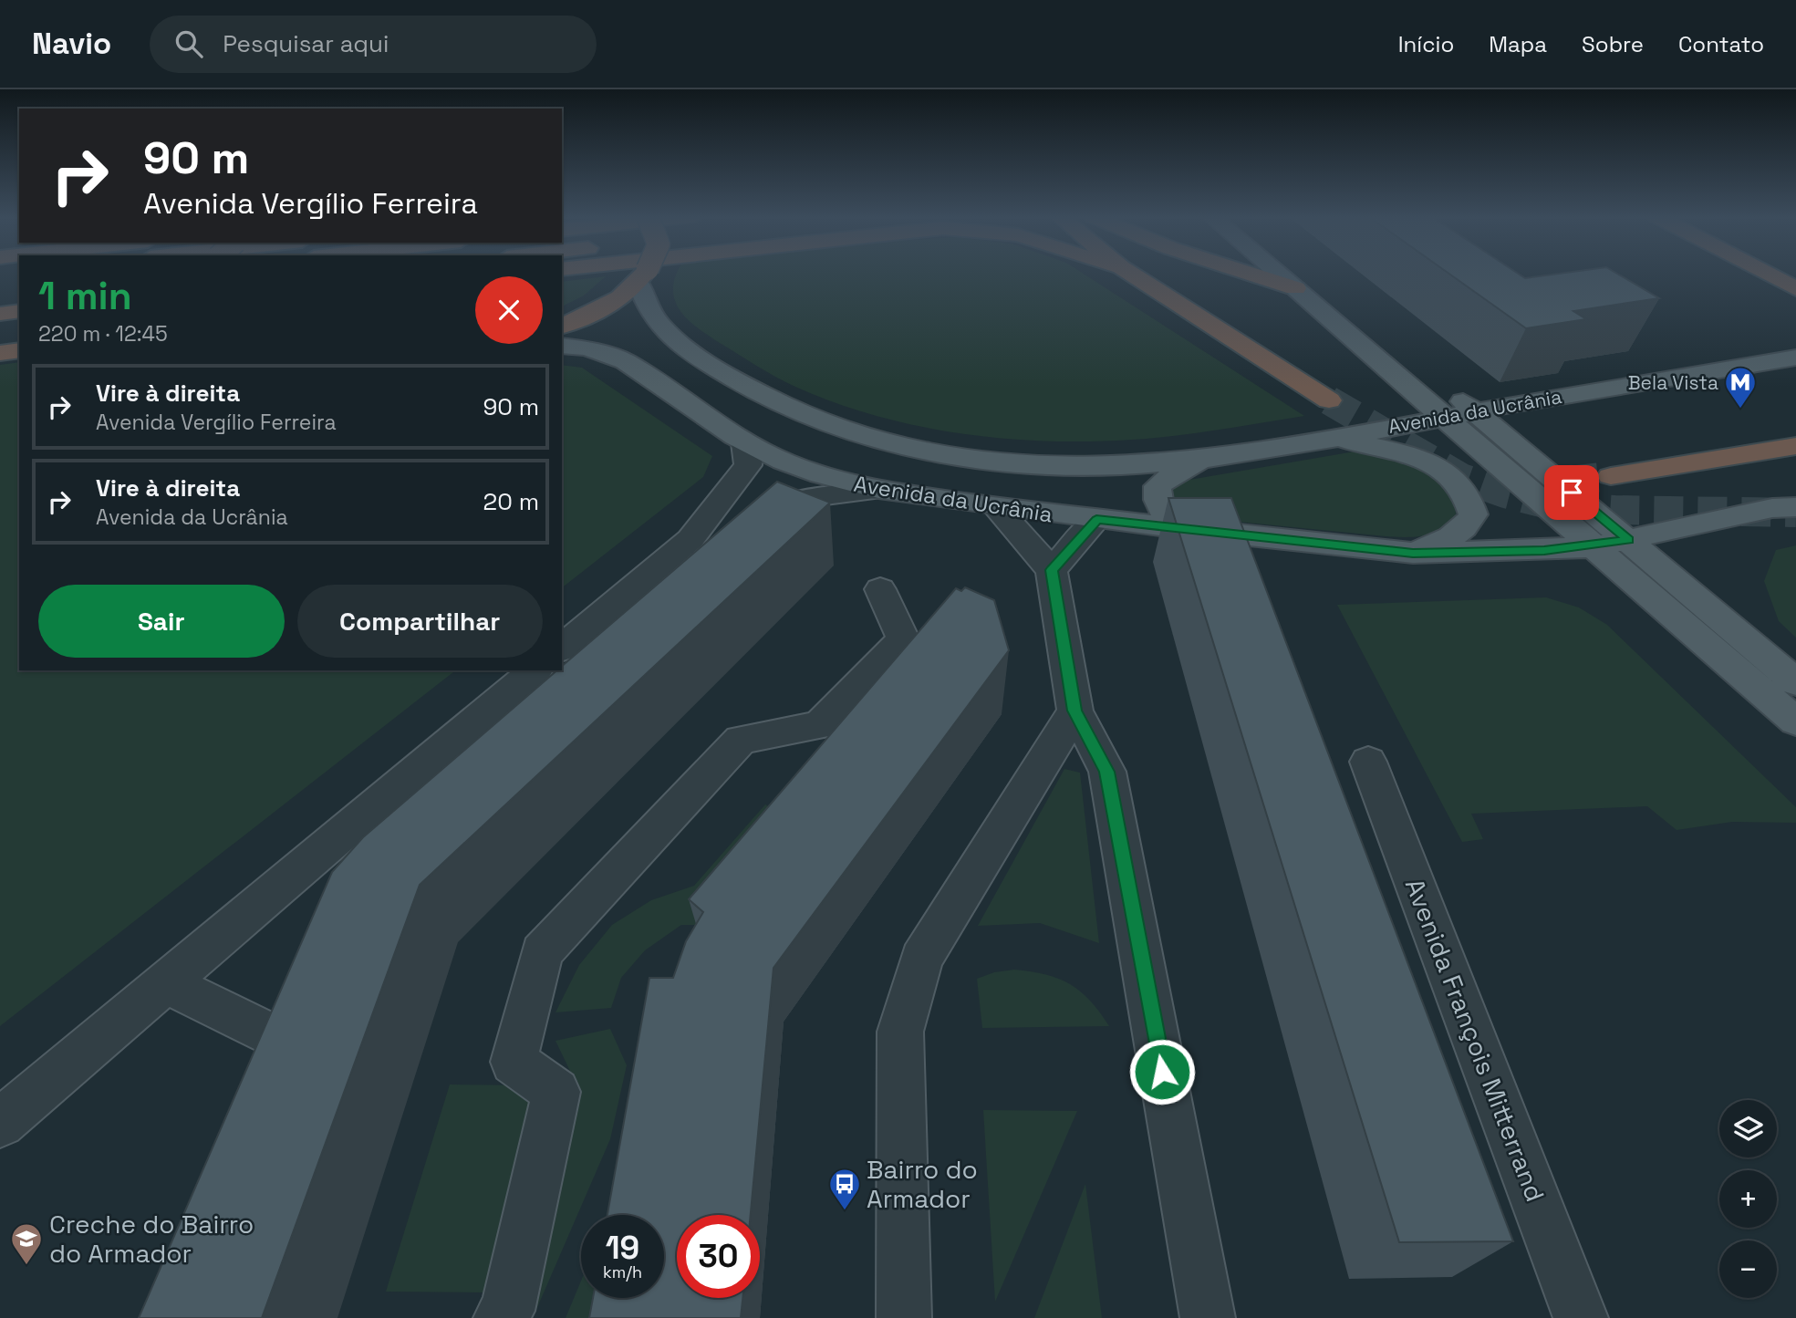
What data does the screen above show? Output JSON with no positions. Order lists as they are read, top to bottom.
{
  "streets": {
    "main road": ["Avenida da Ucrânia"],
    "street": ["Avenida François Mitterrand"]
  },
  "places": {
    "metro station": ["Bela Vista"],
    "bus stop": ["Bairro do Armador"],
    "school or university": ["Creche do Bairro do Armador"]
  },
  "page": {
    "header": "Navio",
    "search": "Pesquisar aqui",
    "nav": [
      "Início",
      "Mapa",
      "Sobre",
      "Contato"
    ],
    "turn": ["90 m", "Avenida Vergílio Ferreira"],
    "heading": ["1 min", "220 m · 12:45"],
    "list": [
      {
        "name": "Vire à direita",
        "note": "Avenida Vergílio Ferreira",
        "value": "90 m"
      },
      {
        "name": "Vire à direita",
        "note": "Avenida da Ucrânia",
        "value": "20 m"
      }
    ],
    "buttons": ["Sair", "Compartilhar"],
    "map_buttons": ["+", "−"],
    "speed": "19 km/h",
    "limit": "30"
  }
}
